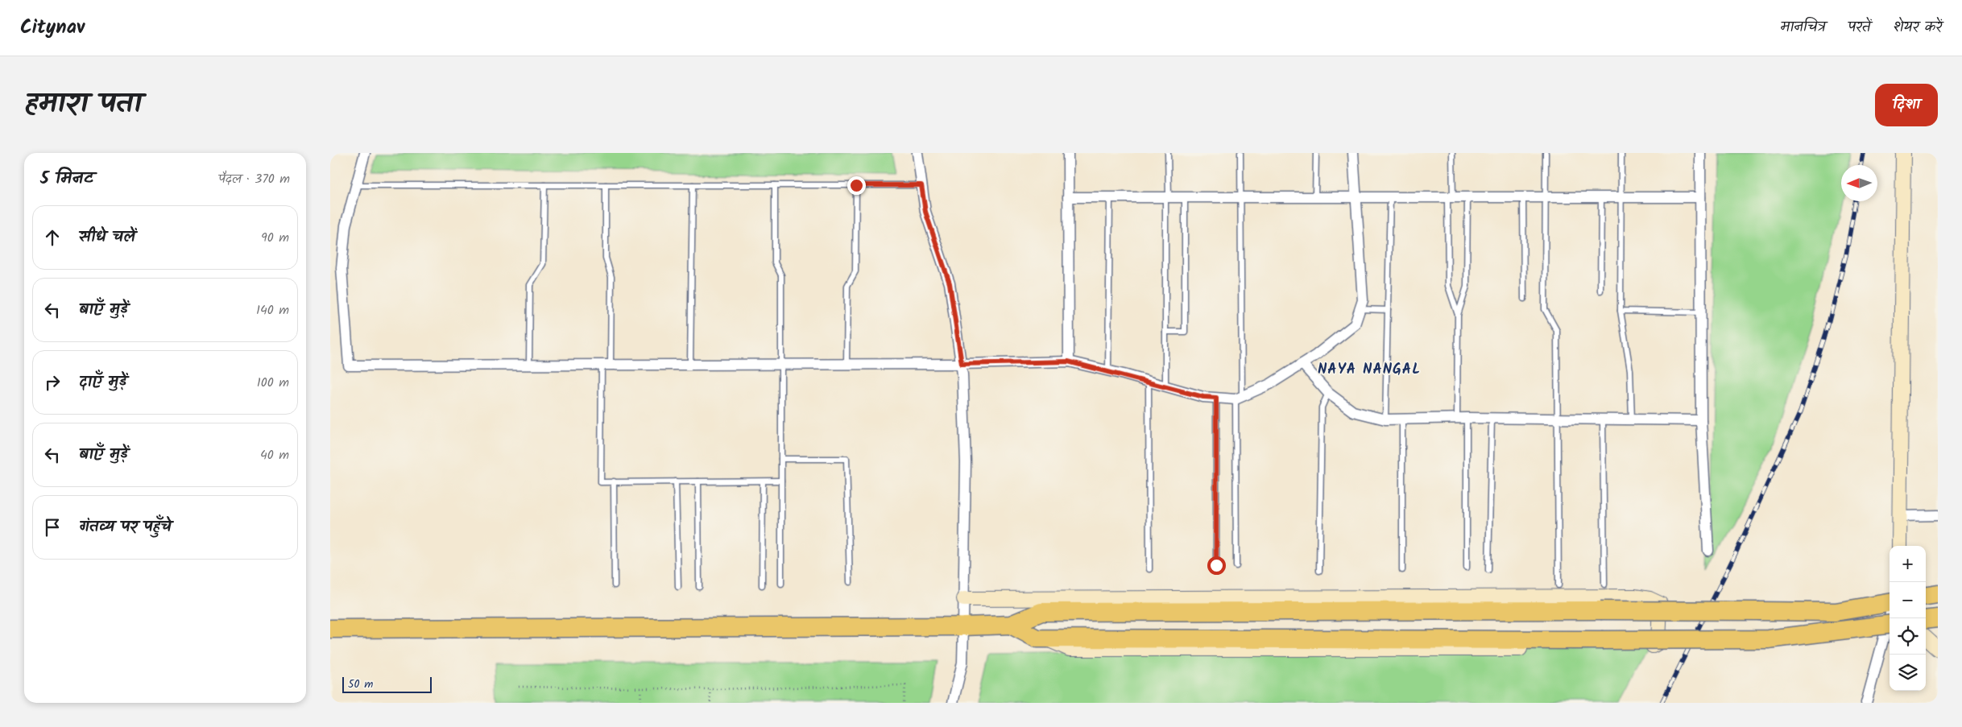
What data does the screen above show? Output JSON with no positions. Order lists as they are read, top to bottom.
{
  "districts": ["NAYA NANGAL"],
  "scale_bar": "50 m",
  "north": "left",
  "page": {
    "header": "Citynav",
    "nav": ["मानचित्र", "परतें", "शेयर करें"],
    "title": "हमारा पता",
    "buttons": "दिशा",
    "heading": ["5 मिनट", "पैदल · 370 m"],
    "list": [
      ["सीधे चलें", "90 m"],
      ["बाएँ मुड़ें", "140 m"],
      ["दाएँ मुड़ें", "100 m"],
      ["बाएँ मुड़ें", "40 m"],
      "गंतव्य पर पहुँचे"
    ],
    "map_buttons": ["+", "−"],
    "scale": "50 m"
  }
}
